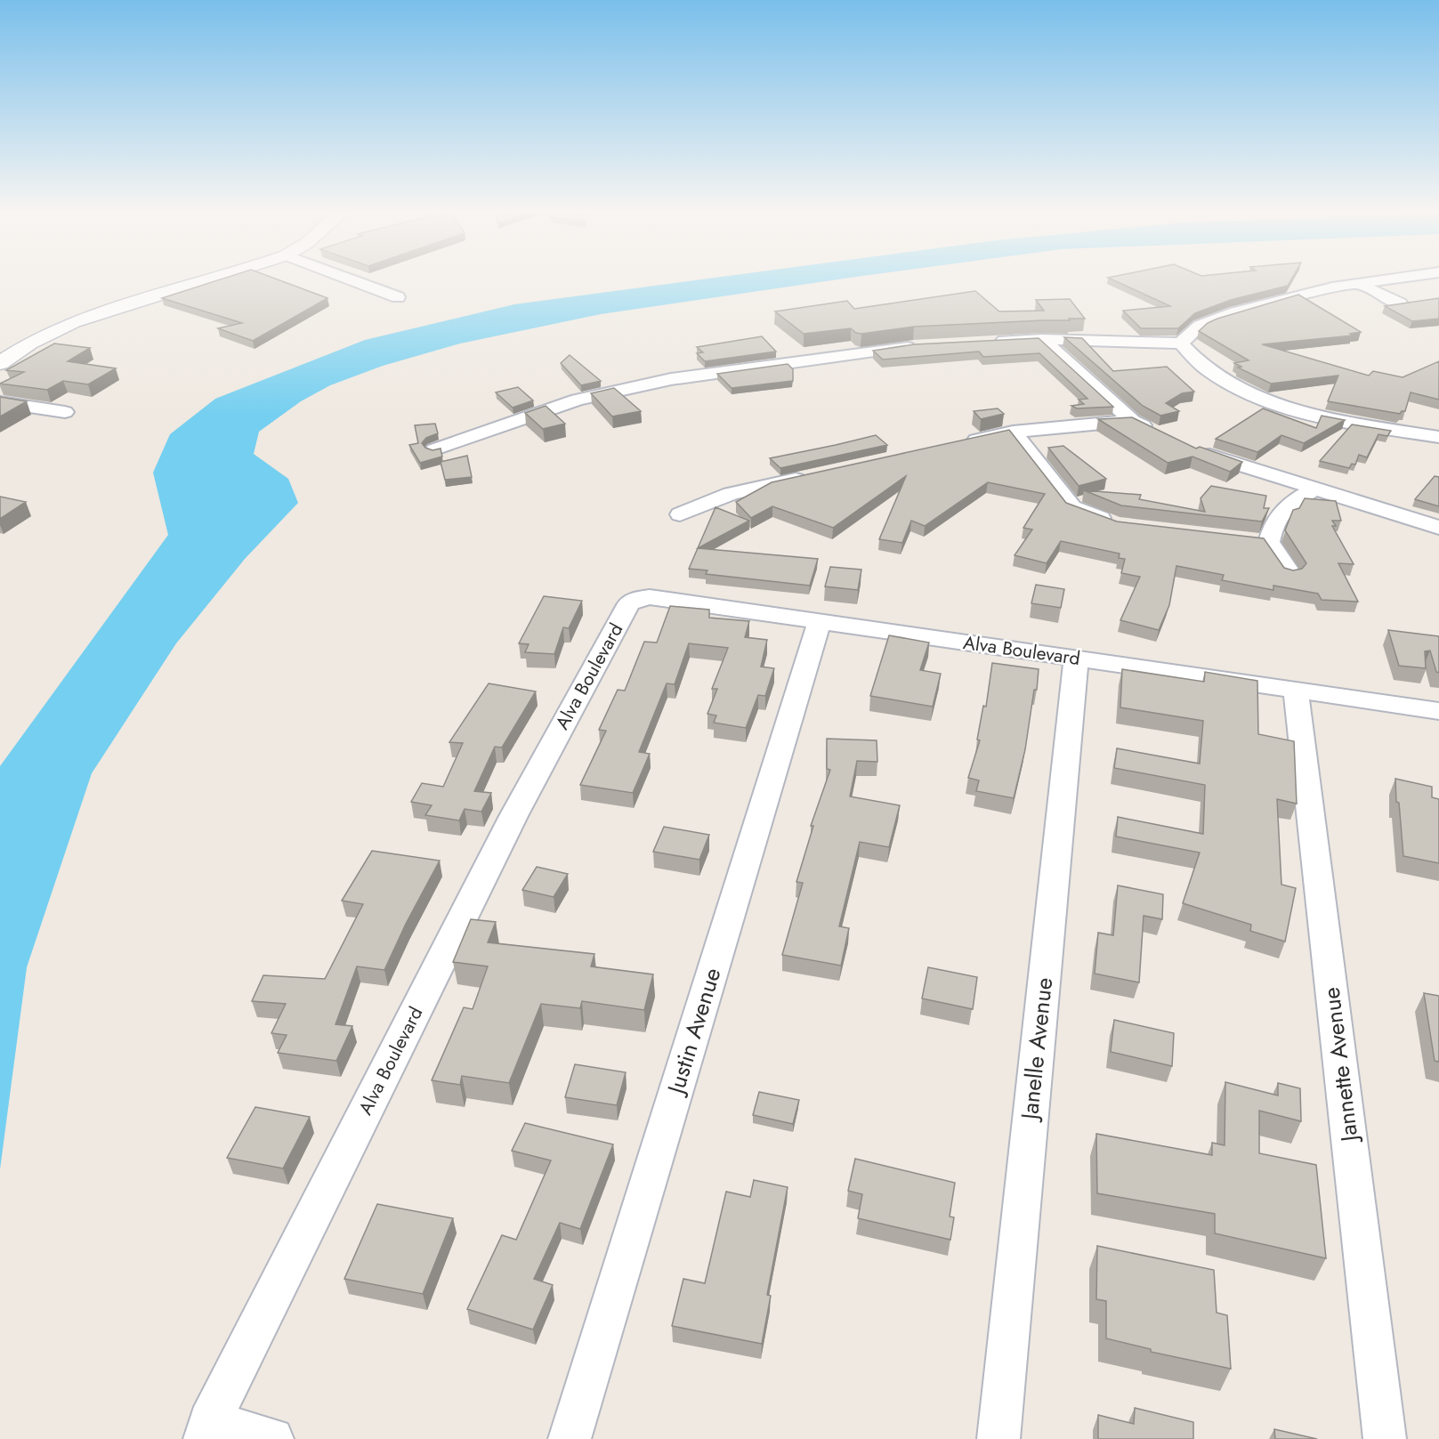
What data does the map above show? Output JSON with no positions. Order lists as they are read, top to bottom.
{
  "streets": {
    "street": [
      "Alva Boulevard",
      "Justin Avenue",
      "Janelle Avenue",
      "Jannette Avenue"
    ]
  },
  "crossings": [
    ["Alva Boulevard", "Justin Avenue"],
    ["Alva Boulevard", "Janelle Avenue"],
    ["Alva Boulevard", "Jannette Avenue"]
  ]
}
